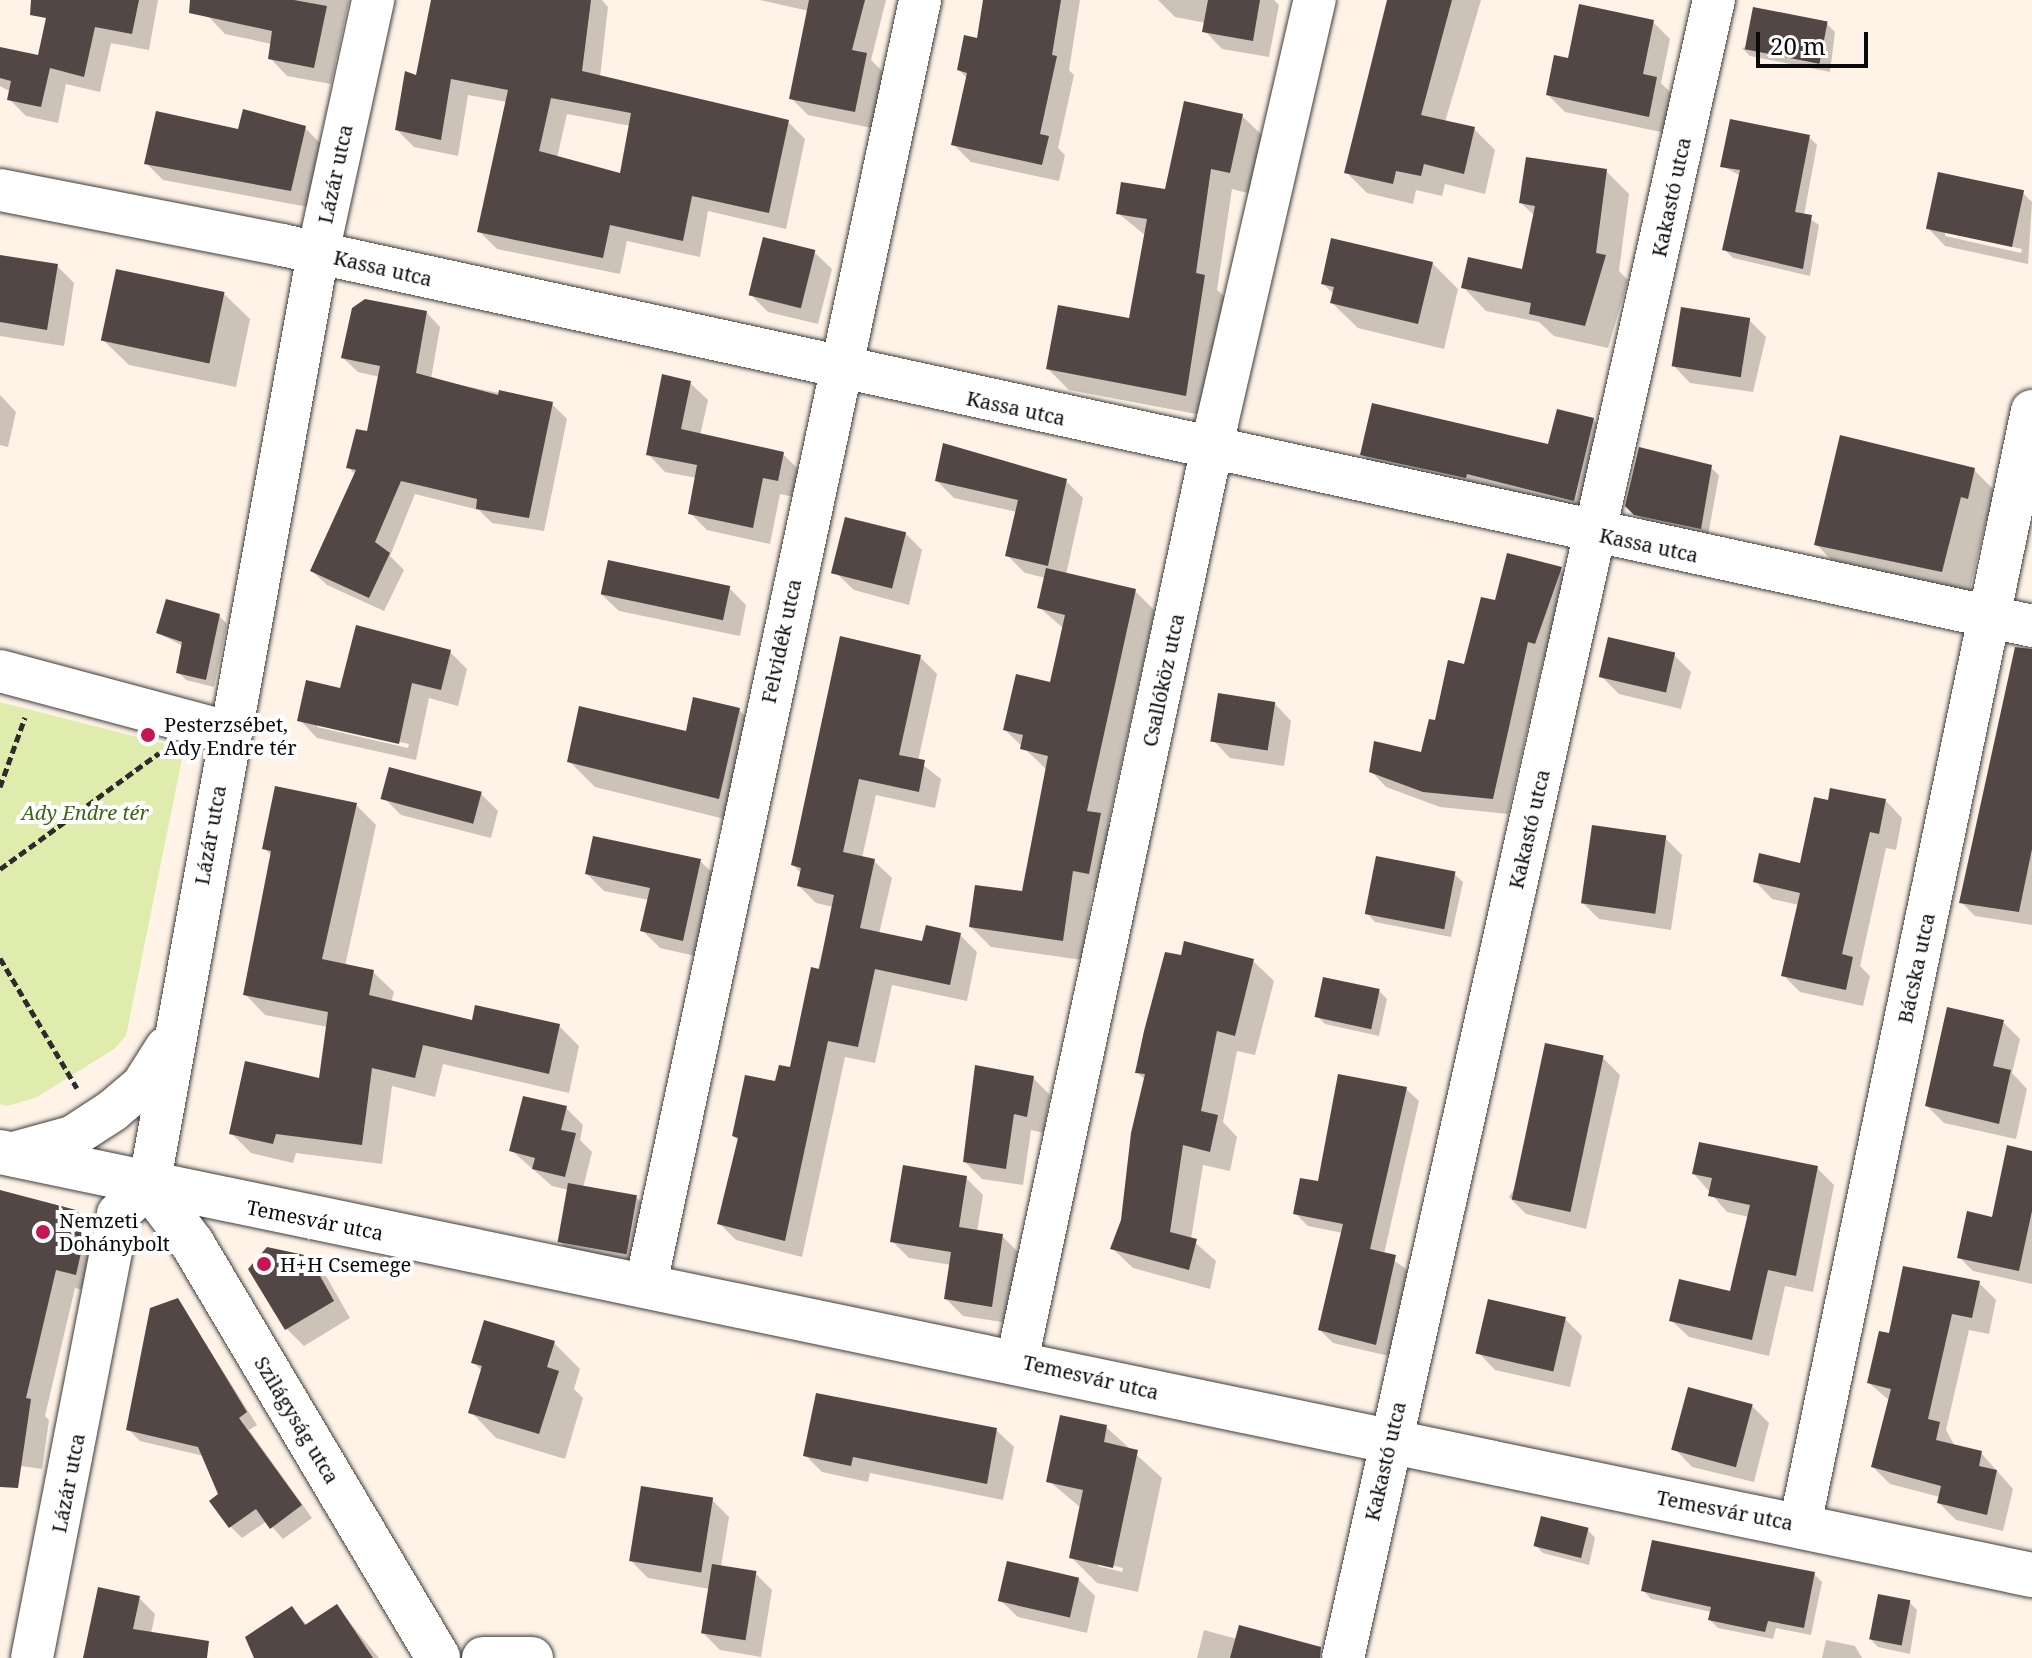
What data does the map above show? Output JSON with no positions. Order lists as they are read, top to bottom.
{
  "streets": {
    "street": [
      "Lázár utca",
      "Kakastó utca",
      "Kassa utca",
      "Felvidék utca",
      "Csallóköz utca",
      "Bácska utca",
      "Temesvár utca",
      "Szilágyság utca"
    ]
  },
  "crossings": [
    ["Lázár utca", "Kassa utca"],
    ["Lázár utca", "Temesvár utca"],
    ["Lázár utca", "Szilágyság utca"],
    ["Kakastó utca", "Kassa utca"],
    ["Kakastó utca", "Temesvár utca"],
    ["Kassa utca", "Felvidék utca"],
    ["Kassa utca", "Csallóköz utca"],
    ["Kassa utca", "Bácska utca"],
    ["Felvidék utca", "Temesvár utca"],
    ["Csallóköz utca", "Temesvár utca"],
    ["Bácska utca", "Temesvár utca"],
    ["Temesvár utca", "Szilágyság utca"]
  ],
  "parks": ["Ady Endre tér"],
  "places": ["Pesterzsébet, Ady Endre tér", "Nemzeti Dohánybolt", "H+H Csemege"],
  "scale_bar": "20 m"
}
